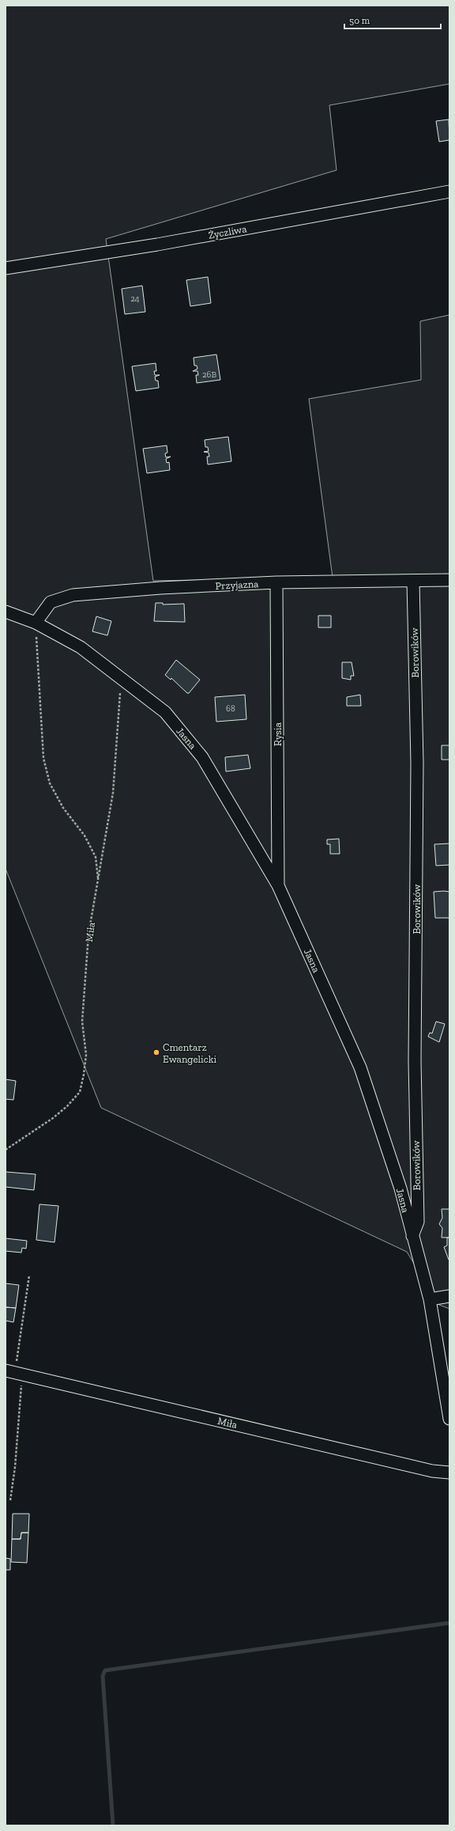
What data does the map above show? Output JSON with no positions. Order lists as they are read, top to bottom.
{
  "streets": {
    "street": [
      "Życzliwa",
      "Przyjazna",
      "Borowików",
      "Rysia",
      "Jasna",
      "Miła"
    ]
  },
  "crossings": [
    ["Przyjazna", "Borowików"],
    ["Przyjazna", "Rysia"],
    ["Przyjazna", "Jasna"],
    ["Borowików", "Jasna"],
    ["Rysia", "Jasna"],
    ["Jasna", "Miła"]
  ],
  "places": ["Cmentarz Ewangelicki"],
  "house_numbers": ["24", "26B", "68"],
  "scale_bar": "50 m"
}
